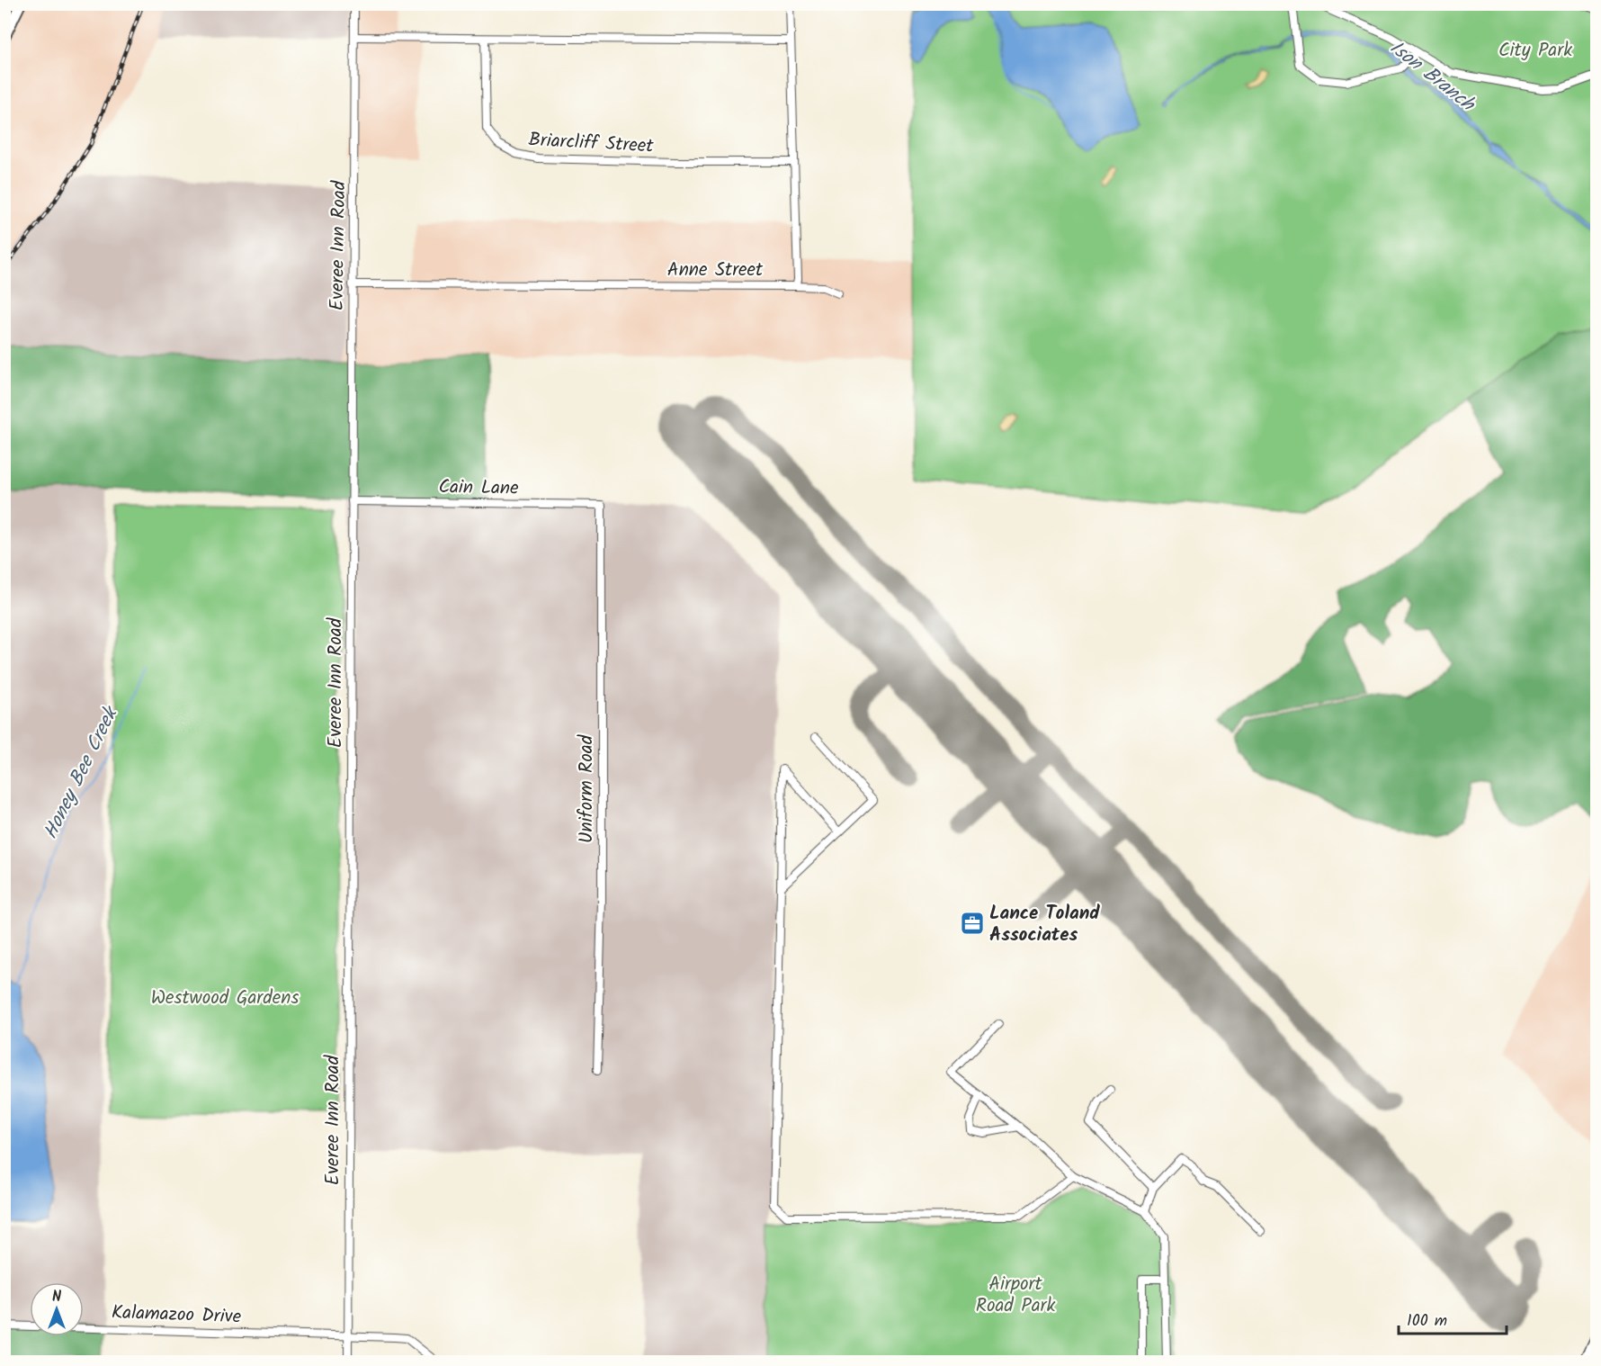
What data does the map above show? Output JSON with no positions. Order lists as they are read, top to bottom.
{
  "streets": {
    "street": [
      "Briarcliff Street",
      "Everee Inn Road",
      "Anne Street",
      "Cain Lane",
      "Uniform Road",
      "Kalamazoo Drive"
    ]
  },
  "crossings": [
    ["Everee Inn Road", "Anne Street"],
    ["Everee Inn Road", "Cain Lane"],
    ["Everee Inn Road", "Kalamazoo Drive"],
    ["Cain Lane", "Uniform Road"]
  ],
  "water": ["Ison Branch", "Honey Bee Creek"],
  "parks": ["City Park", "Westwood Gardens", "Airport Road Park"],
  "places": {
    "office": ["Lance Toland Associates"]
  },
  "scale_bar": "100 m",
  "north": "top"
}
